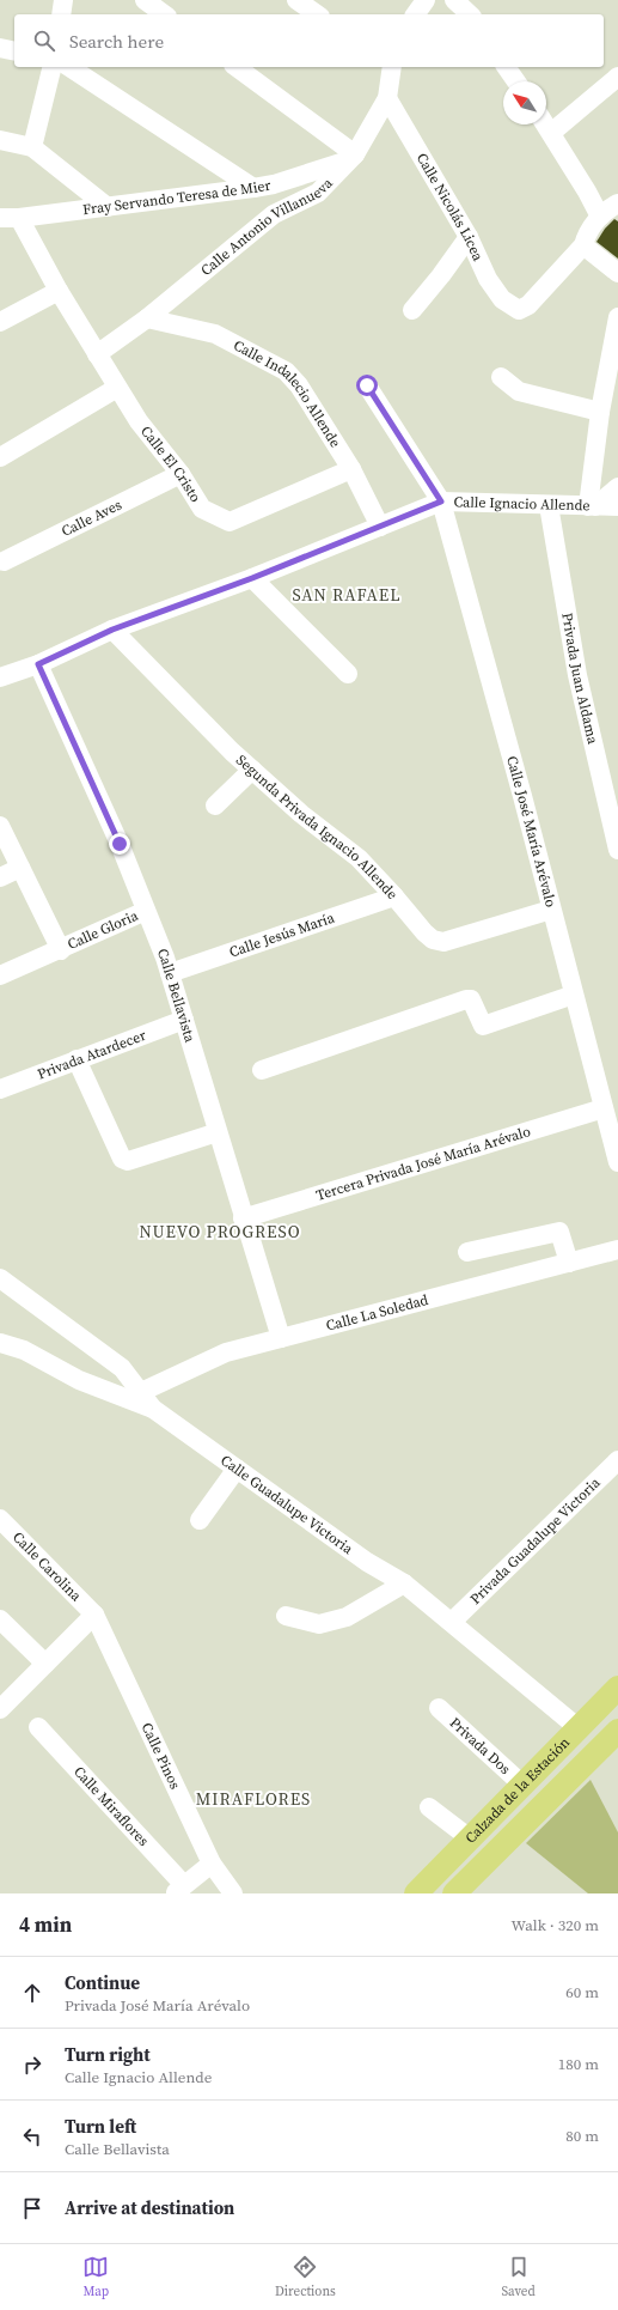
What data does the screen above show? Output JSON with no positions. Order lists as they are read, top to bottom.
{
  "streets": {
    "main road": ["Calzada de la Estación"],
    "street": [
      "Fray Servando Teresa de Mier",
      "Calle Nicolás Licea",
      "Calle Antonio Villanueva",
      "Calle Indalecio Allende",
      "Calle El Cristo",
      "Calle Ignacio Allende",
      "Calle Aves",
      "Privada Juan Aldama",
      "Segunda Privada Ignacio Allende",
      "Calle José María Arévalo",
      "Calle Gloria",
      "Calle Jesús María",
      "Calle Bellavista",
      "Privada Atardecer",
      "Tercera Privada José María Arévalo",
      "Calle La Soledad",
      "Calle Guadalupe Victoria",
      "Privada Guadalupe Victoria",
      "Calle Carolina",
      "Privada Dos",
      "Calle Pinos",
      "Calle Miraflores"
    ]
  },
  "crossings": [
    ["Fray Servando Teresa de Mier", "Calle Antonio Villanueva"],
    ["Fray Servando Teresa de Mier", "Calle El Cristo"],
    ["Calle Nicolás Licea", "Calle Antonio Villanueva"],
    ["Calle Antonio Villanueva", "Calle Indalecio Allende"],
    ["Calle Antonio Villanueva", "Calle El Cristo"],
    ["Calle Indalecio Allende", "Calle El Cristo"],
    ["Calle Indalecio Allende", "Calle Ignacio Allende"],
    ["Calle El Cristo", "Calle Aves"],
    ["Calle Ignacio Allende", "Privada Juan Aldama"],
    ["Calle Ignacio Allende", "Segunda Privada Ignacio Allende"],
    ["Calle Ignacio Allende", "Calle José María Arévalo"],
    ["Calle Ignacio Allende", "Calle Bellavista"],
    ["Segunda Privada Ignacio Allende", "Calle José María Arévalo"],
    ["Segunda Privada Ignacio Allende", "Calle Jesús María"],
    ["Calle José María Arévalo", "Tercera Privada José María Arévalo"],
    ["Calle Gloria", "Calle Bellavista"],
    ["Calle Jesús María", "Calle Bellavista"],
    ["Calle Bellavista", "Privada Atardecer"],
    ["Calle Bellavista", "Tercera Privada José María Arévalo"],
    ["Calle Bellavista", "Calle La Soledad"],
    ["Calle La Soledad", "Calle Guadalupe Victoria"],
    ["Calle Guadalupe Victoria", "Privada Guadalupe Victoria"],
    ["Calle Guadalupe Victoria", "Calzada de la Estación"],
    ["Calle Carolina", "Calle Pinos"],
    ["Privada Dos", "Calzada de la Estación"],
    ["Calle Pinos", "Calle Miraflores"]
  ],
  "districts": ["SAN RAFAEL", "NUEVO PROGRESO", "MIRAFLORES"],
  "north": "top left",
  "page": {
    "search": "Search here",
    "heading": ["4 min", "Walk · 320 m"],
    "list": [
      ["Continue", "Privada José María Arévalo", "60 m"],
      ["Turn right", "Calle Ignacio Allende", "180 m"],
      ["Turn left", "Calle Bellavista", "80 m"],
      "Arrive at destination"
    ],
    "nav": ["Map", "Directions", "Saved"]
  }
}
